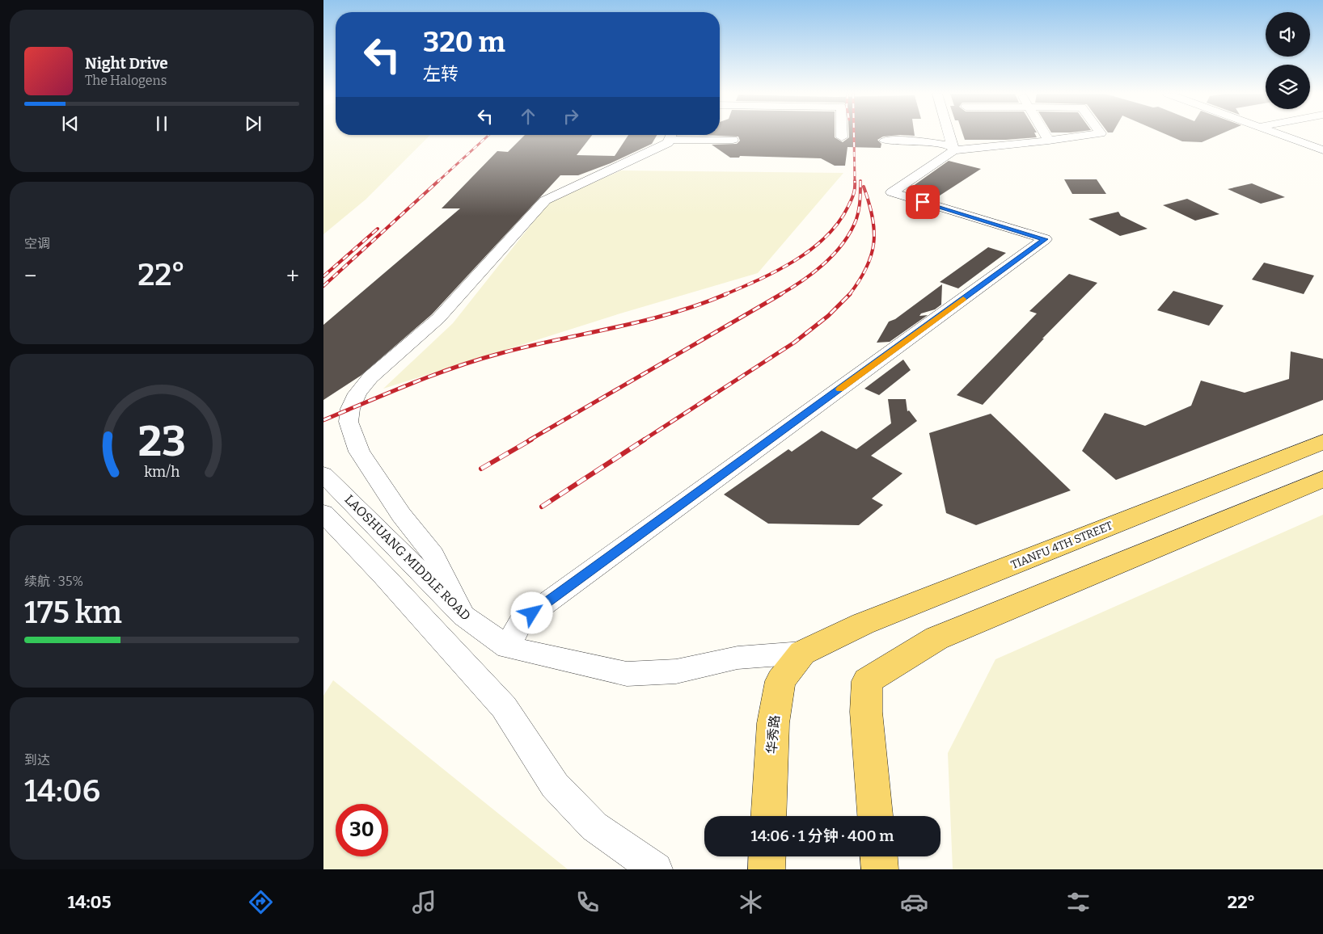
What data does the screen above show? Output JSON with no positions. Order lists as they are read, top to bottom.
{
  "streets": {
    "main road": ["TIANFU 4TH STREET", "华秀路"],
    "street": ["LAOSHUANG MIDDLE ROAD"]
  },
  "crossings": [
    ["TIANFU 4TH STREET", "LAOSHUANG MIDDLE ROAD"],
    ["TIANFU 4TH STREET", "华秀路"],
    ["LAOSHUANG MIDDLE ROAD", "华秀路"]
  ],
  "page": {
    "turn": ["320 m", "左转"],
    "song": ["Night Drive", "The Halogens"],
    "tile": [
      "空调",
      ["续航 · 35%", "175 km"],
      ["到达", "14:06"]
    ],
    "heat": ["−", "22°", "+"],
    "limit": "30",
    "trip": "14:06 · 1 分钟 · 400 m",
    "tabs": ["14:05", "22°"],
    "gauge": ["23", "km/h"]
  }
}
